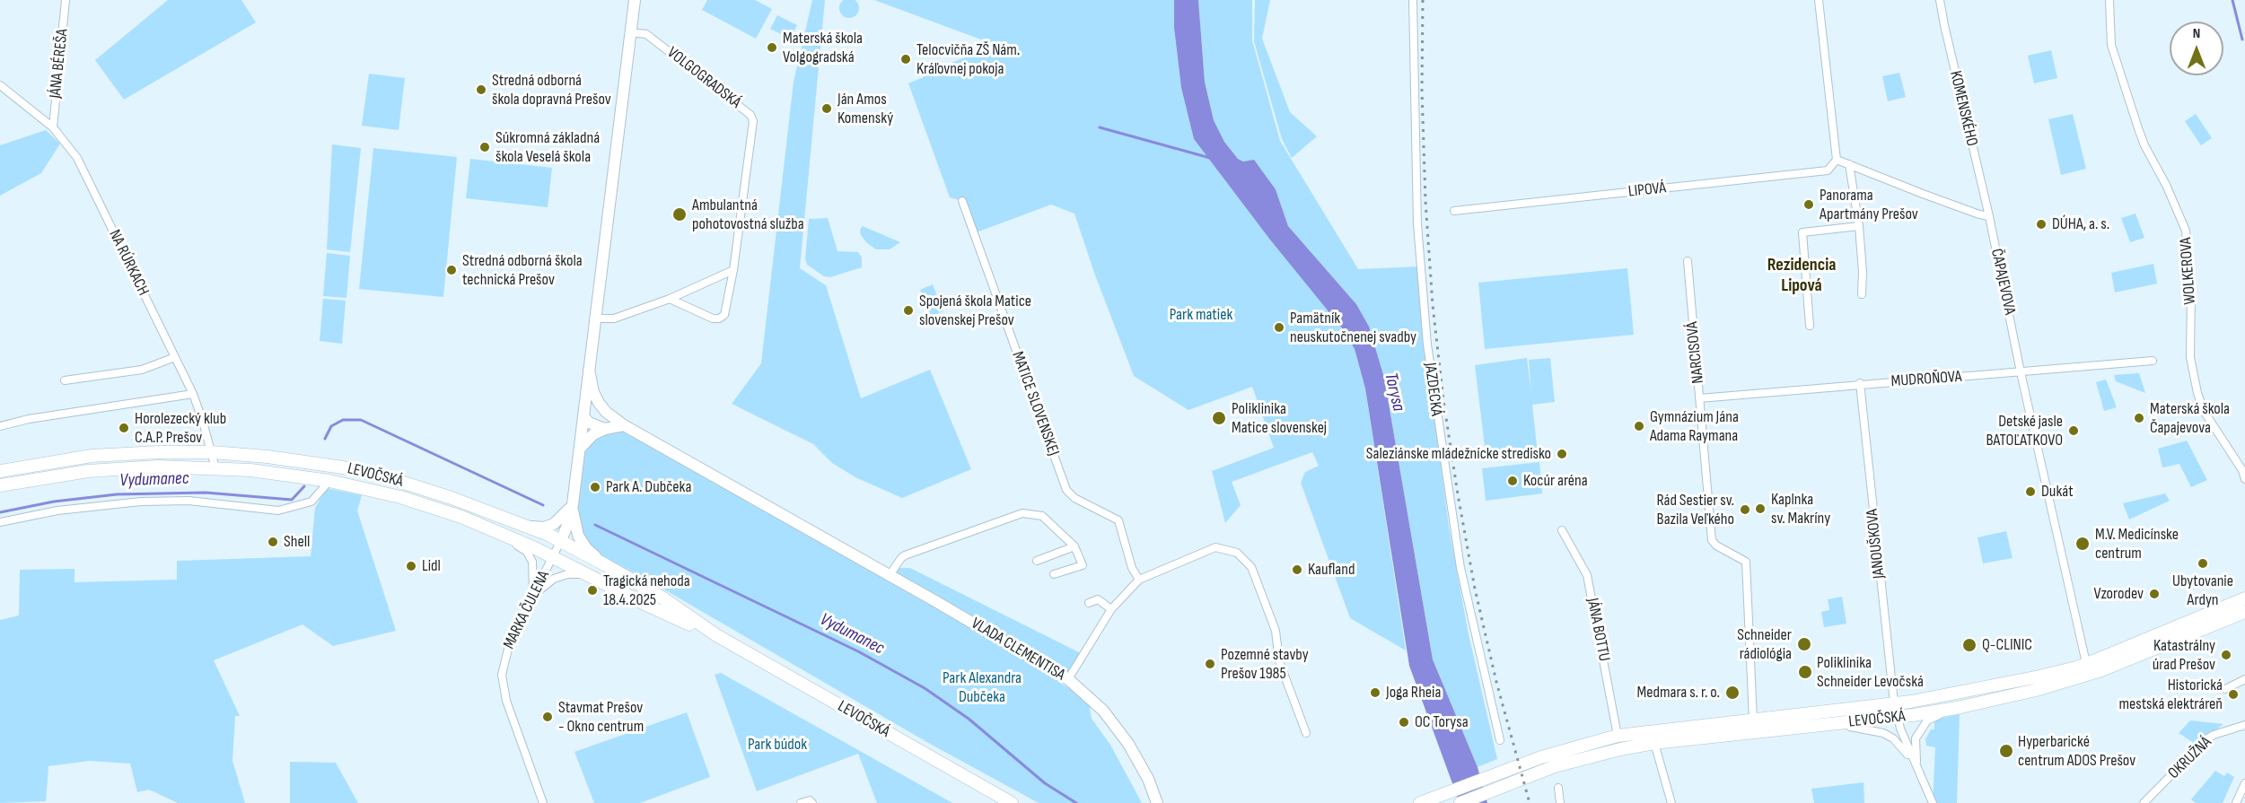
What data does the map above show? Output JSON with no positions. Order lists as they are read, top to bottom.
{
  "streets": {
    "main road": ["LEVOČSKÁ"],
    "street": [
      "JÁNA BÉREŠA",
      "VOLGOGRADSKÁ",
      "KOMENSKÉHO",
      "LIPOVÁ",
      "NA RÚRKACH",
      "WOLKEROVA",
      "ČAPAJEVOVA",
      "NARCISOVÁ",
      "MUDROŇOVA",
      "JAZDECKÁ",
      "MATICE SLOVENSKEJ",
      "JANOUŠKOVA",
      "MARKA ČULENA",
      "JÁNA BOTTU",
      "VLADA CLEMENTISA",
      "OKRUŽNÁ"
    ]
  },
  "crossings": [
    ["JÁNA BÉREŠA", "NA RÚRKACH"],
    ["KOMENSKÉHO", "ČAPAJEVOVA"],
    ["NA RÚRKACH", "LEVOČSKÁ"],
    ["ČAPAJEVOVA", "MUDROŇOVA"],
    ["ČAPAJEVOVA", "LEVOČSKÁ"],
    ["NARCISOVÁ", "MUDROŇOVA"],
    ["NARCISOVÁ", "LEVOČSKÁ"],
    ["MUDROŇOVA", "JANOUŠKOVA"],
    ["LEVOČSKÁ", "JANOUŠKOVA"],
    ["LEVOČSKÁ", "MARKA ČULENA"],
    ["LEVOČSKÁ", "JÁNA BOTTU"]
  ],
  "districts": ["Rezidencia Lipová"],
  "water": ["Torysa", "Vydumanec"],
  "parks": ["Park matiek", "Park Alexandra Dubčeka", "Park búdok"],
  "places": [
    "Materská škola Volgogradská",
    "Telocvičňa ZŠ Nám. Kráľovnej pokoja",
    "Stredná odborná škola dopravná Prešov",
    "Ján Amos Komenský",
    "Súkromná základná škola Veselá škola",
    "Panorama Apartmány Prešov",
    "Ambulantná pohotovostná služba",
    "DÚHA, a. s.",
    "Stredná odborná škola technická Prešov",
    "Spojená škola Matice slovenskej Prešov",
    "Pamätník neuskutočnenej svadby",
    "Poliklinika Matice slovenskej",
    "Materská škola Čapajevova",
    "Gymnázium Jána Adama Raymana",
    "Horolezecký klub C.A.P. Prešov",
    "Detské jasle BATOĽATKOVO",
    "Saleziánske mládežnícke stredisko",
    "Kocúr aréna",
    "Park A. Dubčeka",
    "Dukát",
    "Kaplnka sv. Makríny",
    "Rád Sestier sv. Bazila Veľkého",
    "Shell",
    "M.V. Medicínske centrum",
    "Ubytovanie Ardyn",
    "Lidl",
    "Kaufland",
    "Tragická nehoda 18.4.2025",
    "Vzorodev",
    "Schneider rádiológia",
    "Q-CLINIC",
    "Katastrálny úrad Prešov",
    "Pozemné stavby Prešov 1985",
    "Poliklinika Schneider Levočská",
    "Joga Rheia",
    "Medmara s. r. o.",
    "Historická mestská elektráreň",
    "Stavmat Prešov - Okno centrum",
    "OC Torysa",
    "Hyperbarické centrum ADOS Prešov"
  ],
  "north": "top"
}
